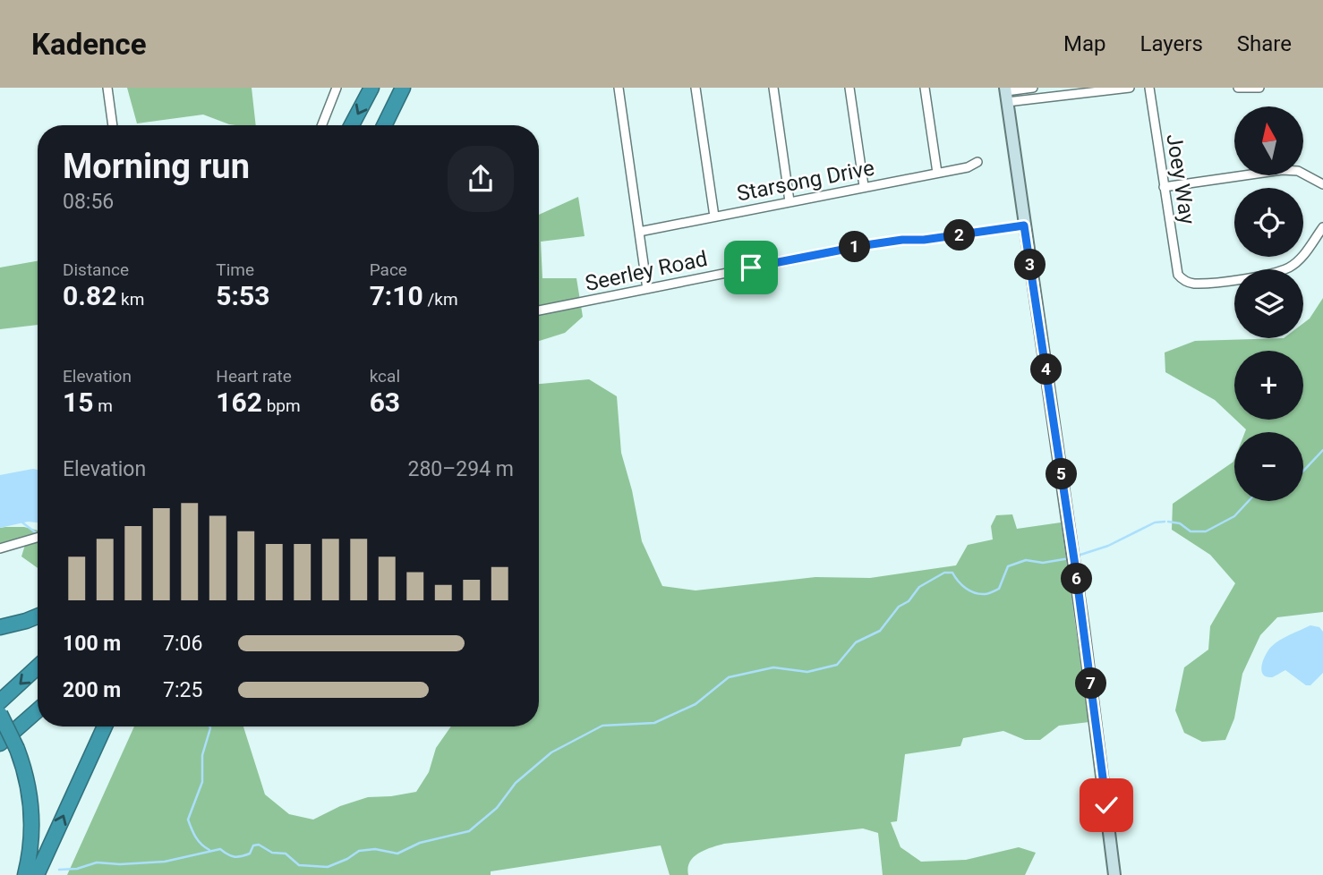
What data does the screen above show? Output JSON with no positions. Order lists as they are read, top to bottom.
{
  "streets": {
    "street": ["Joey Way", "Starsong Drive", "Seerley Road"]
  },
  "north": "top",
  "page": {
    "header": "Kadence",
    "nav": ["Map", "Layers", "Share"],
    "map_buttons": ["+", "−"],
    "heading": ["Morning run", "08:56"],
    "pins": [
      "2",
      "1",
      "3",
      "4",
      "5",
      "6",
      "7"
    ],
    "stats": [
      ["Distance", "0.82 km"],
      ["Time", "5:53"],
      ["Pace", "7:10 /km"],
      ["Elevation", "15 m"],
      ["Heart rate", "162 bpm"],
      ["kcal", "63"]
    ],
    "chart": ["Elevation", "280–294 m"],
    "list": [
      {
        "name": "100 m",
        "note": "7:06"
      },
      {
        "name": "200 m",
        "note": "7:25"
      }
    ]
  }
}
